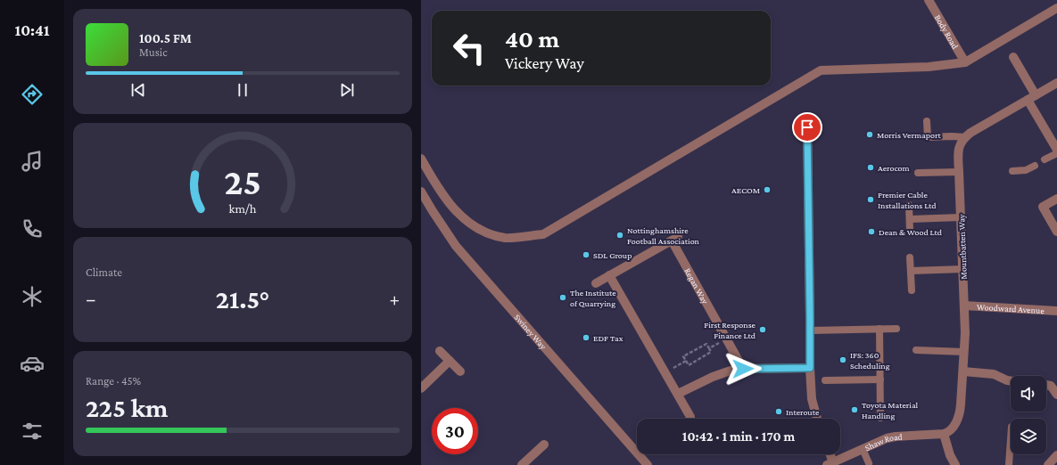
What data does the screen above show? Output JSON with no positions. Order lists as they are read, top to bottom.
{
  "streets": {
    "street": [
      "Body Road",
      "Mountbatten Way",
      "Regan Way",
      "Woodward Avenue",
      "Swiney Way",
      "Shaw Road"
    ]
  },
  "crossings": [
    ["Mountbatten Way", "Woodward Avenue"],
    ["Mountbatten Way", "Shaw Road"]
  ],
  "places": [
    "Morris Vermaport",
    "Aerocom",
    "AECOM",
    "Premier Cable Installations Ltd",
    "Dean & Wood Ltd",
    "Nottinghamshire Football Association",
    "SDL Group",
    "The Institute of Quarrying",
    "First Response Finance Ltd",
    "EDF Tax",
    "IFS: 360 Scheduling",
    "Toyota Material Handling",
    "Interoute"
  ],
  "page": {
    "tabs": "10:41",
    "turn": ["40 m", "Vickery Way"],
    "song": ["100.5 FM", "Music"],
    "tile": [
      "Climate",
      ["Range · 45%", "225 km"]
    ],
    "heat": ["−", "21.5°", "+"],
    "limit": "30",
    "trip": "10:42 · 1 min · 170 m",
    "gauge": ["25", "km/h"]
  }
}
